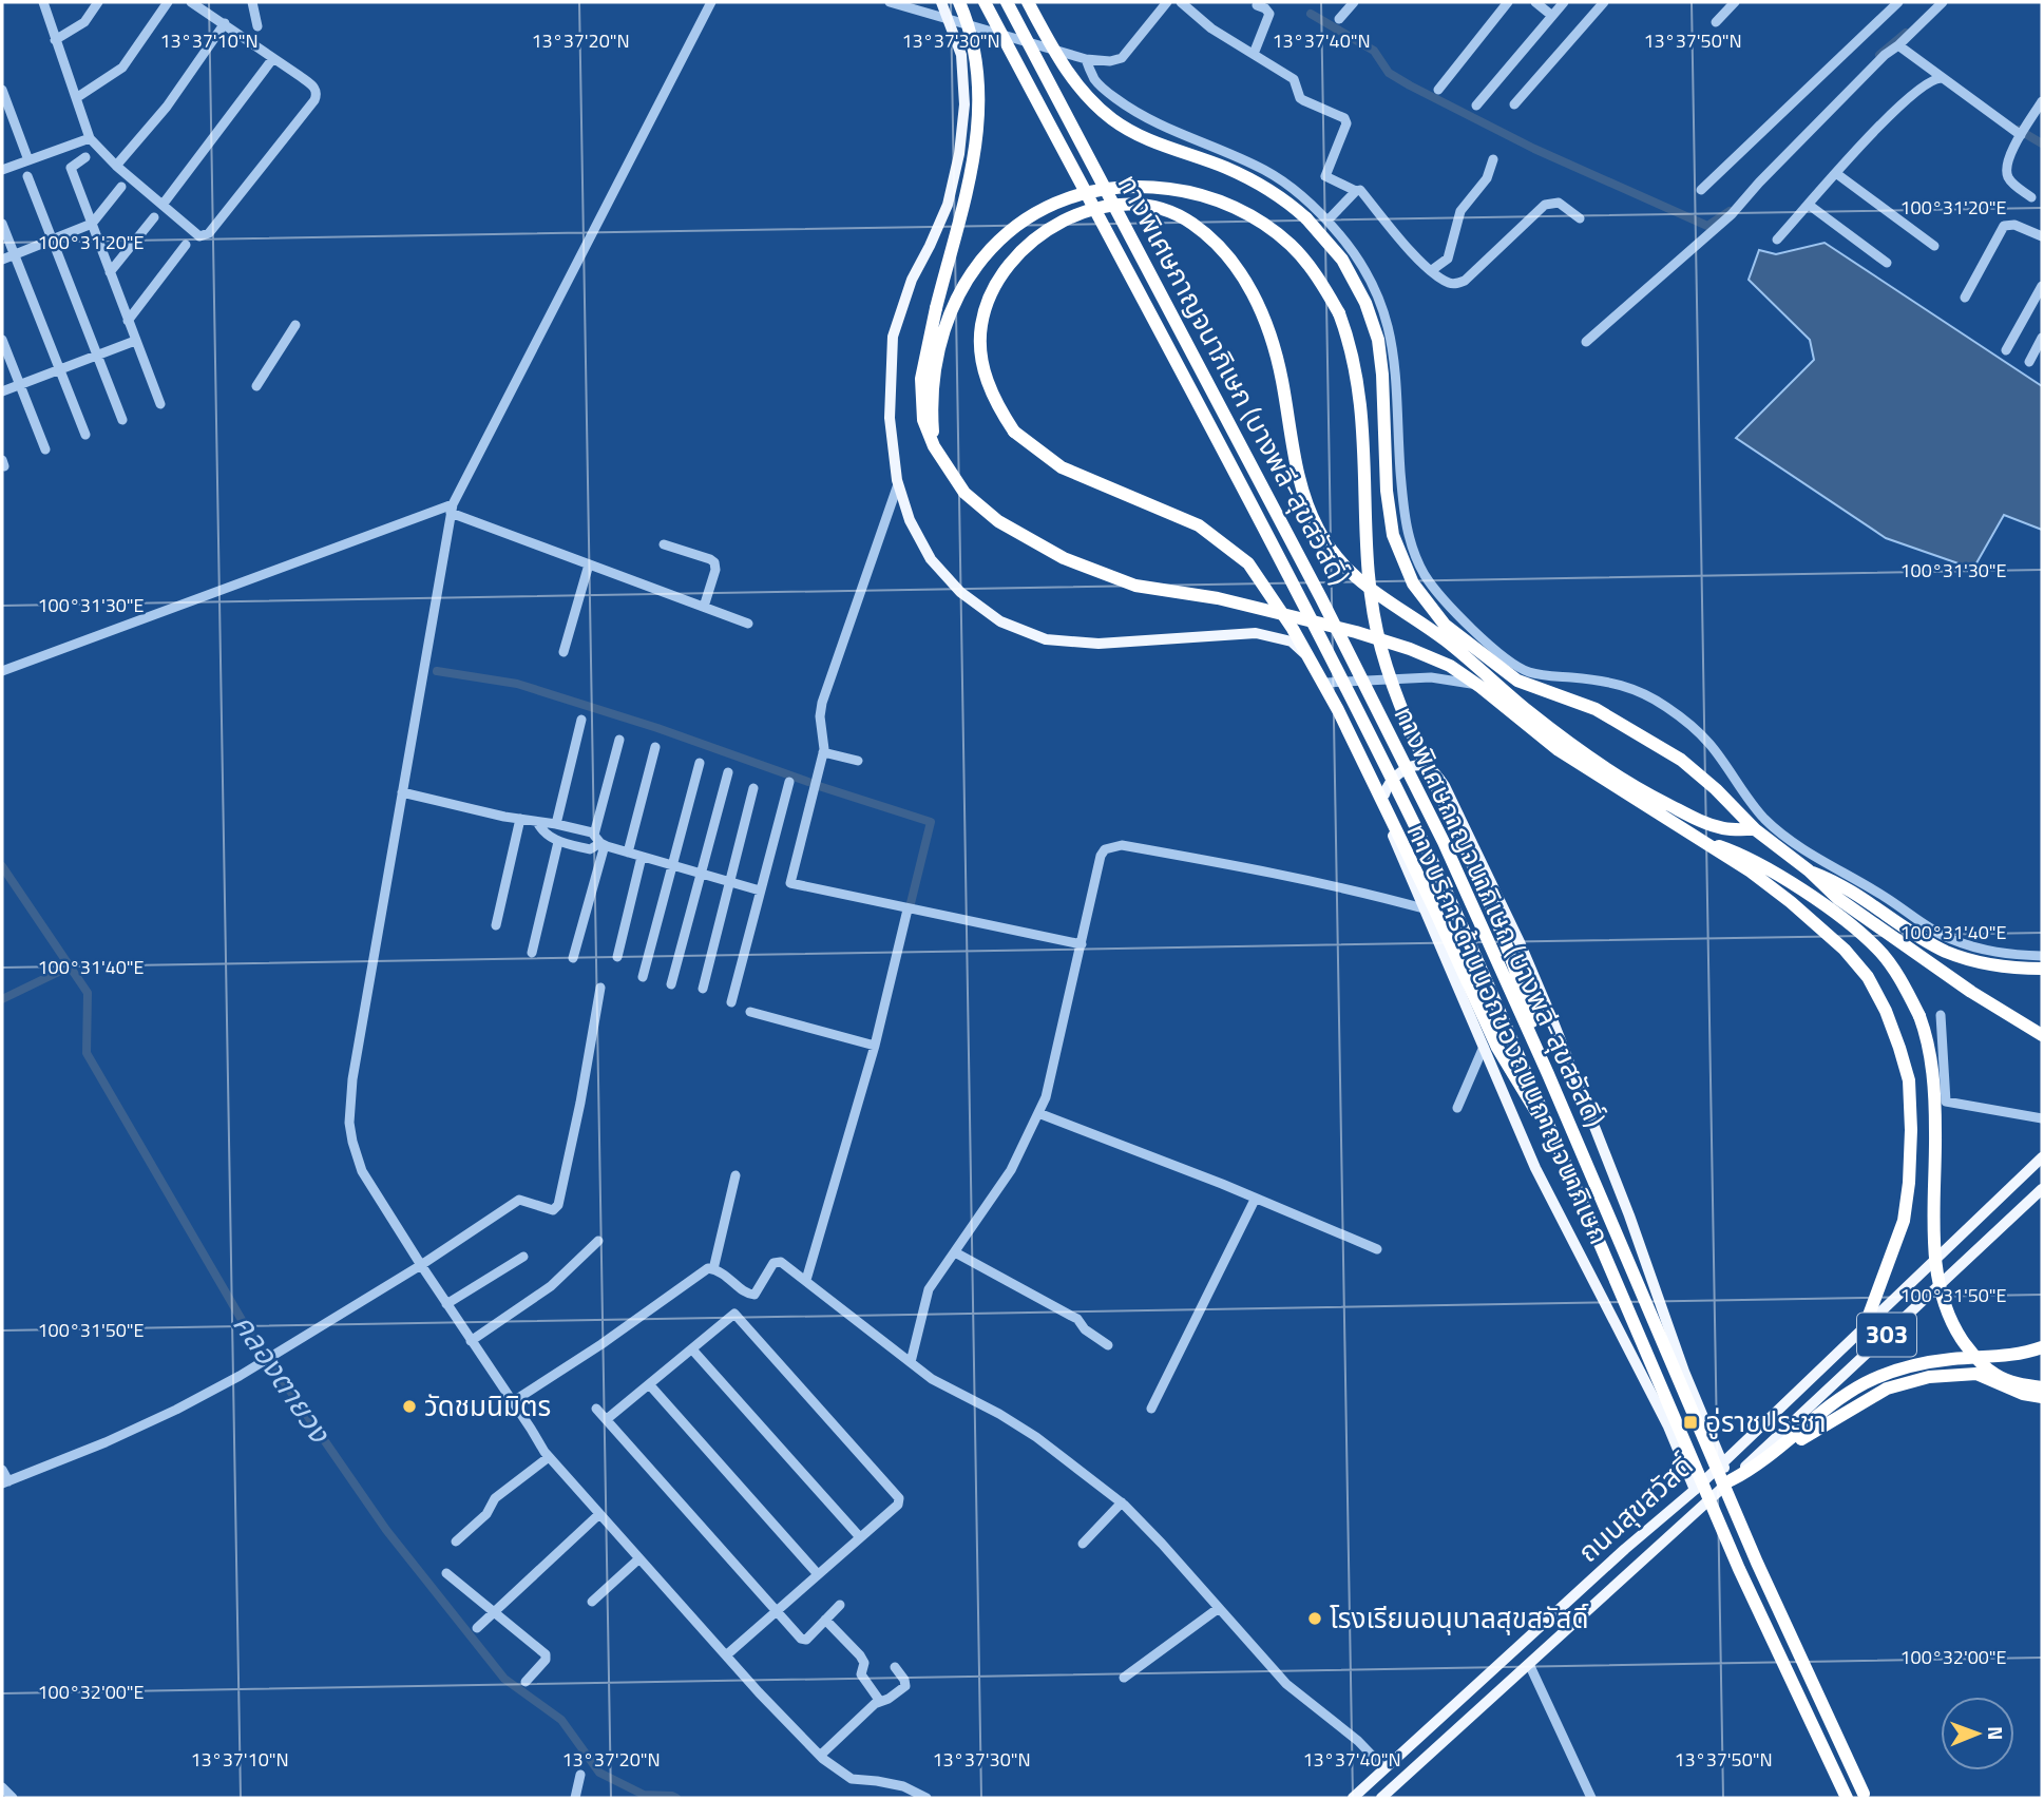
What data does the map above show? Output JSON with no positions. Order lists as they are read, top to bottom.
{
  "streets": {
    "highway": ["ทางพิเศษกาญจนาภิเษก (บางพลี-สุขสวัสดิ์)"],
    "main road": ["ทางบริการด้านนอกของถนนกาญจนาภิเษก", "303", "ถนนสุขสวัสดิ์"]
  },
  "crossings": [
    ["ทางบริการด้านนอกของถนนกาญจนาภิเษก", "ถนนสุขสวัสดิ์"]
  ],
  "water": ["คลองตายวง"],
  "places": {
    "other": ["วัดชมนิมิตร", "โรงเรียนอนุบาลสุขสวัสดิ์"],
    "transit": ["อู่ราชประชา"]
  },
  "north": "right",
  "coordinates": [
    "13°37'10\"N",
    "13°37'20\"N",
    "13°37'30\"N",
    "13°37'40\"N",
    "13°37'50\"N",
    "100°31'20\"E",
    "100°31'30\"E",
    "100°31'40\"E",
    "100°31'50\"E",
    "100°32'00\"E"
  ]
}
